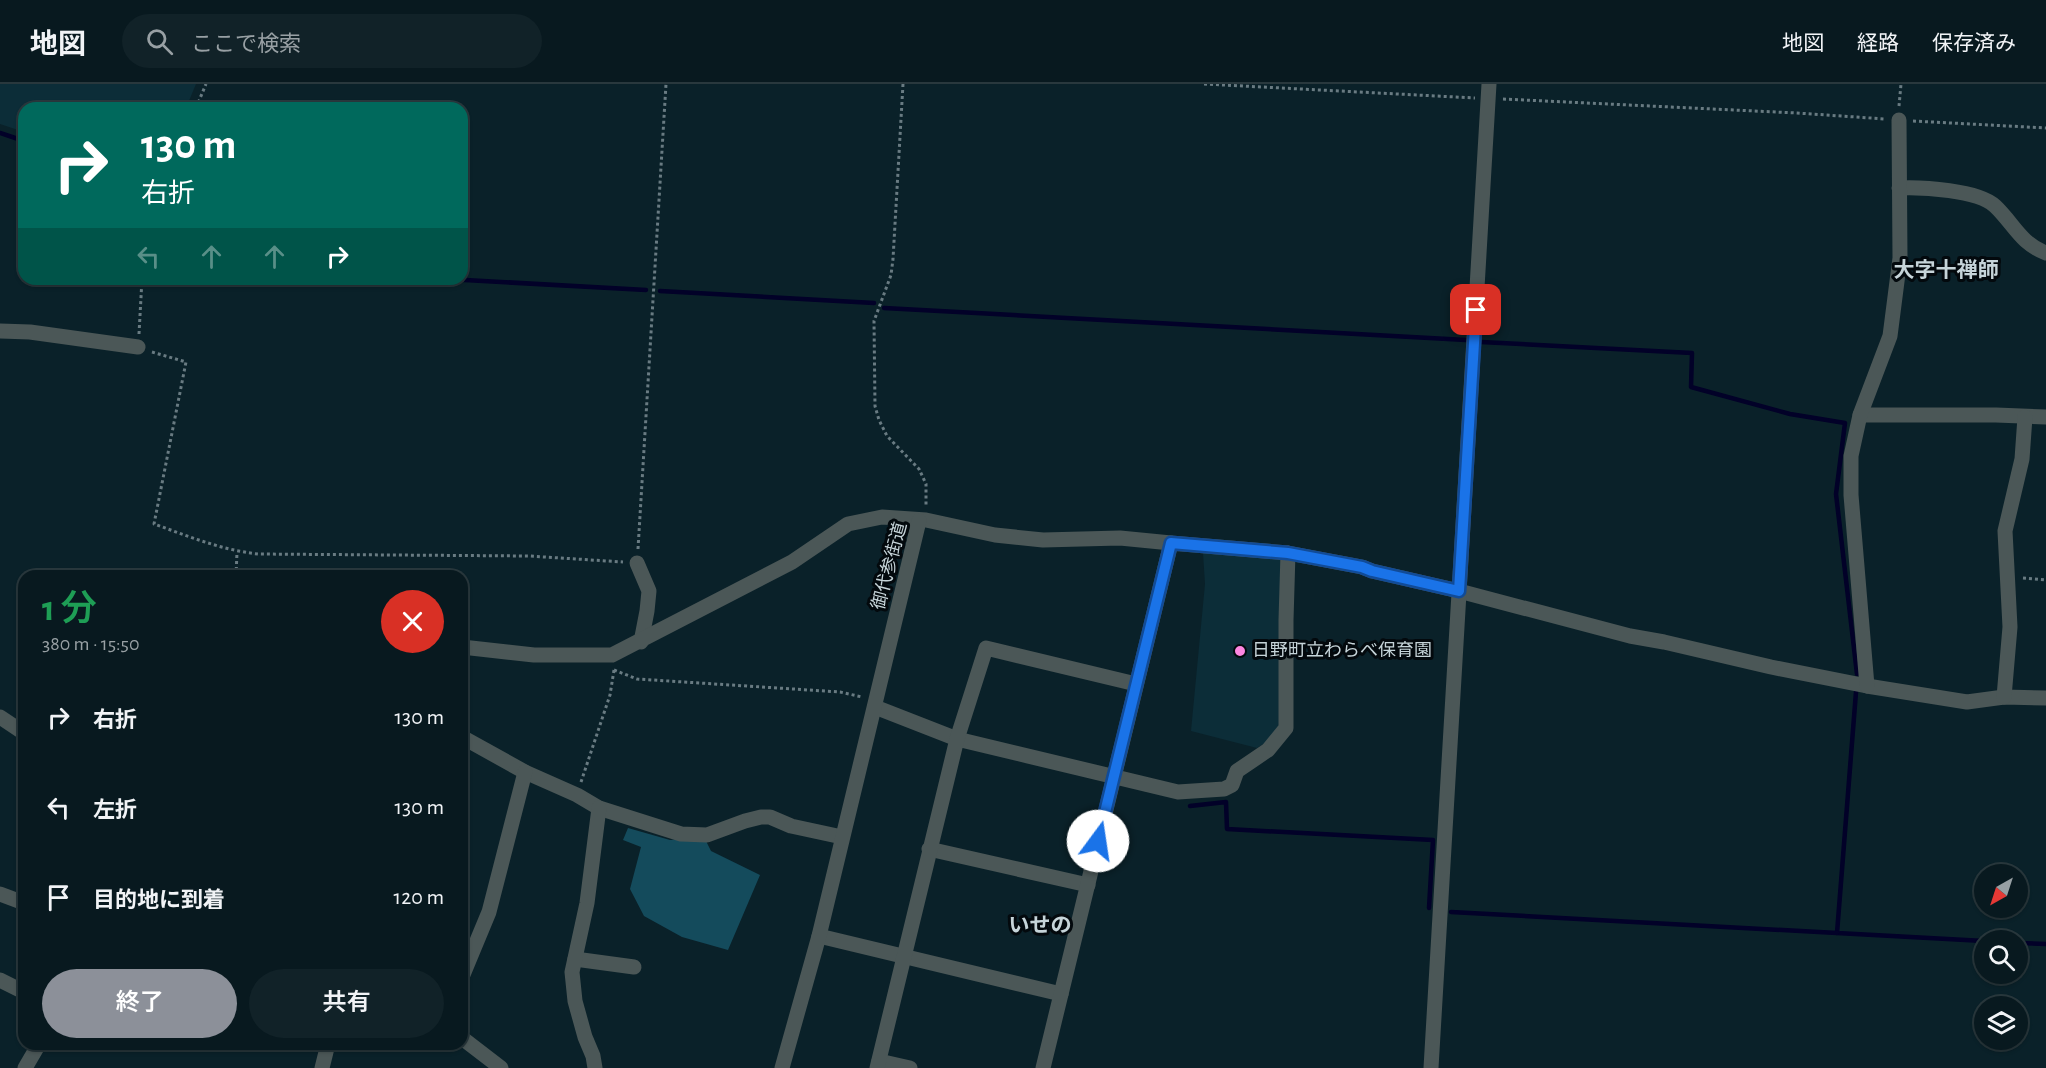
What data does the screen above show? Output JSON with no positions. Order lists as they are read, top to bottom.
{
  "streets": {
    "street": ["御代参街道"]
  },
  "districts": ["大字十禅師", "いせの"],
  "places": ["日野町立わらべ保育園"],
  "north": "bottom left",
  "page": {
    "header": "地図",
    "search": "ここで検索",
    "nav": ["地図", "経路", "保存済み"],
    "turn": ["130 m", "右折"],
    "heading": ["1 分", "380 m · 15:50"],
    "list": [
      {
        "name": "右折",
        "value": "130 m"
      },
      {
        "name": "左折",
        "value": "130 m"
      },
      {
        "name": "目的地に到着",
        "value": "120 m"
      }
    ],
    "buttons": ["終了", "共有"]
  }
}
